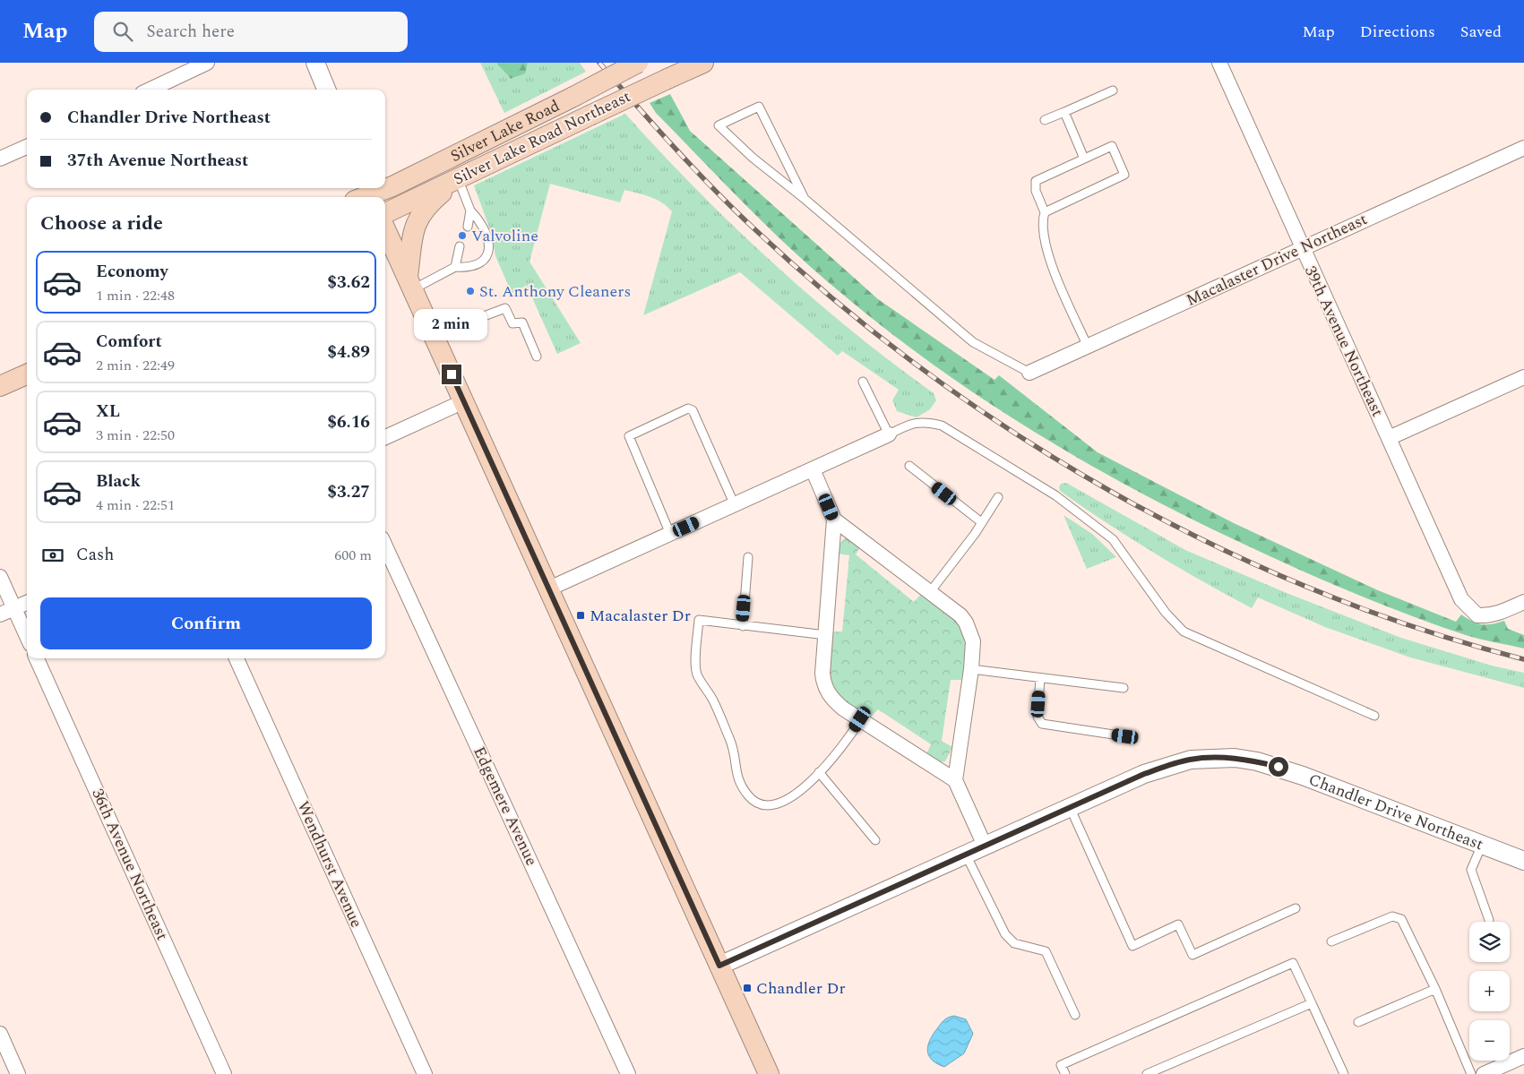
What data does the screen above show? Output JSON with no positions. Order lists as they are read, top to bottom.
{
  "streets": {
    "main road": ["Silver Lake Road", "Silver Lake Road Northeast"],
    "street": [
      "Macalaster Drive Northeast",
      "39th Avenue Northeast",
      "Edgemere Avenue",
      "Chandler Drive Northeast",
      "36th Avenue Northeast",
      "Wendhurst Avenue"
    ]
  },
  "crossings": [
    ["Macalaster Drive Northeast", "39th Avenue Northeast"]
  ],
  "places": {
    "other": ["Valvoline", "St. Anthony Cleaners"],
    "transit": ["Macalaster Dr", "Chandler Dr"]
  },
  "page": {
    "header": "Map",
    "search": "Search here",
    "nav": ["Map", "Directions", "Saved"],
    "banner": ["Chandler Drive Northeast", "37th Avenue Northeast"],
    "heading": "Choose a ride",
    "list": [
      {
        "name": "Economy",
        "note": "1 min · 22:48",
        "value": "$3.62"
      },
      {
        "name": "Comfort",
        "note": "2 min · 22:49",
        "value": "$4.89"
      },
      {
        "name": "XL",
        "note": "3 min · 22:50",
        "value": "$6.16"
      },
      {
        "name": "Black",
        "note": "4 min · 22:51",
        "value": "$3.27"
      }
    ],
    "bubble": "2 min",
    "pay": ["Cash", "600 m"],
    "buttons": "Confirm",
    "map_buttons": ["+", "−"]
  }
}
